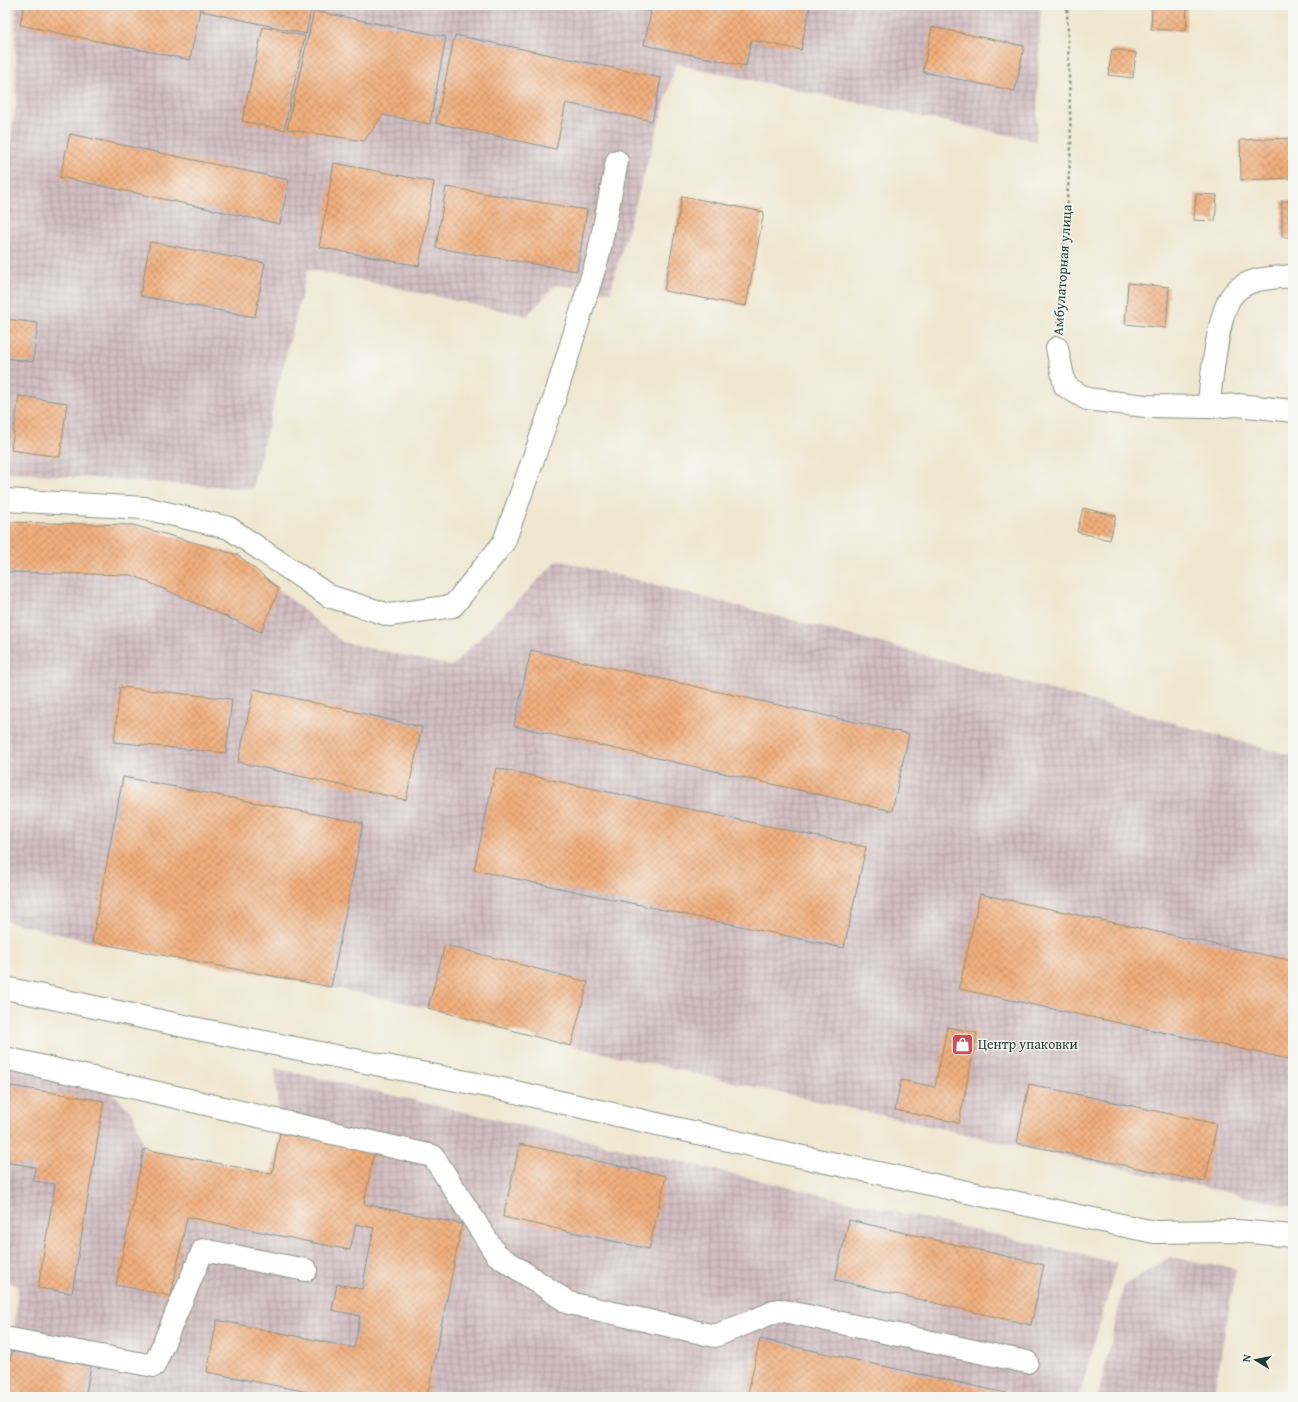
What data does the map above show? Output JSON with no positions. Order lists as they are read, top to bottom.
{
  "streets": {
    "lane": ["Амбулаторная улица"]
  },
  "places": {
    "shop": ["Центр упаковки"]
  },
  "north": "left"
}
